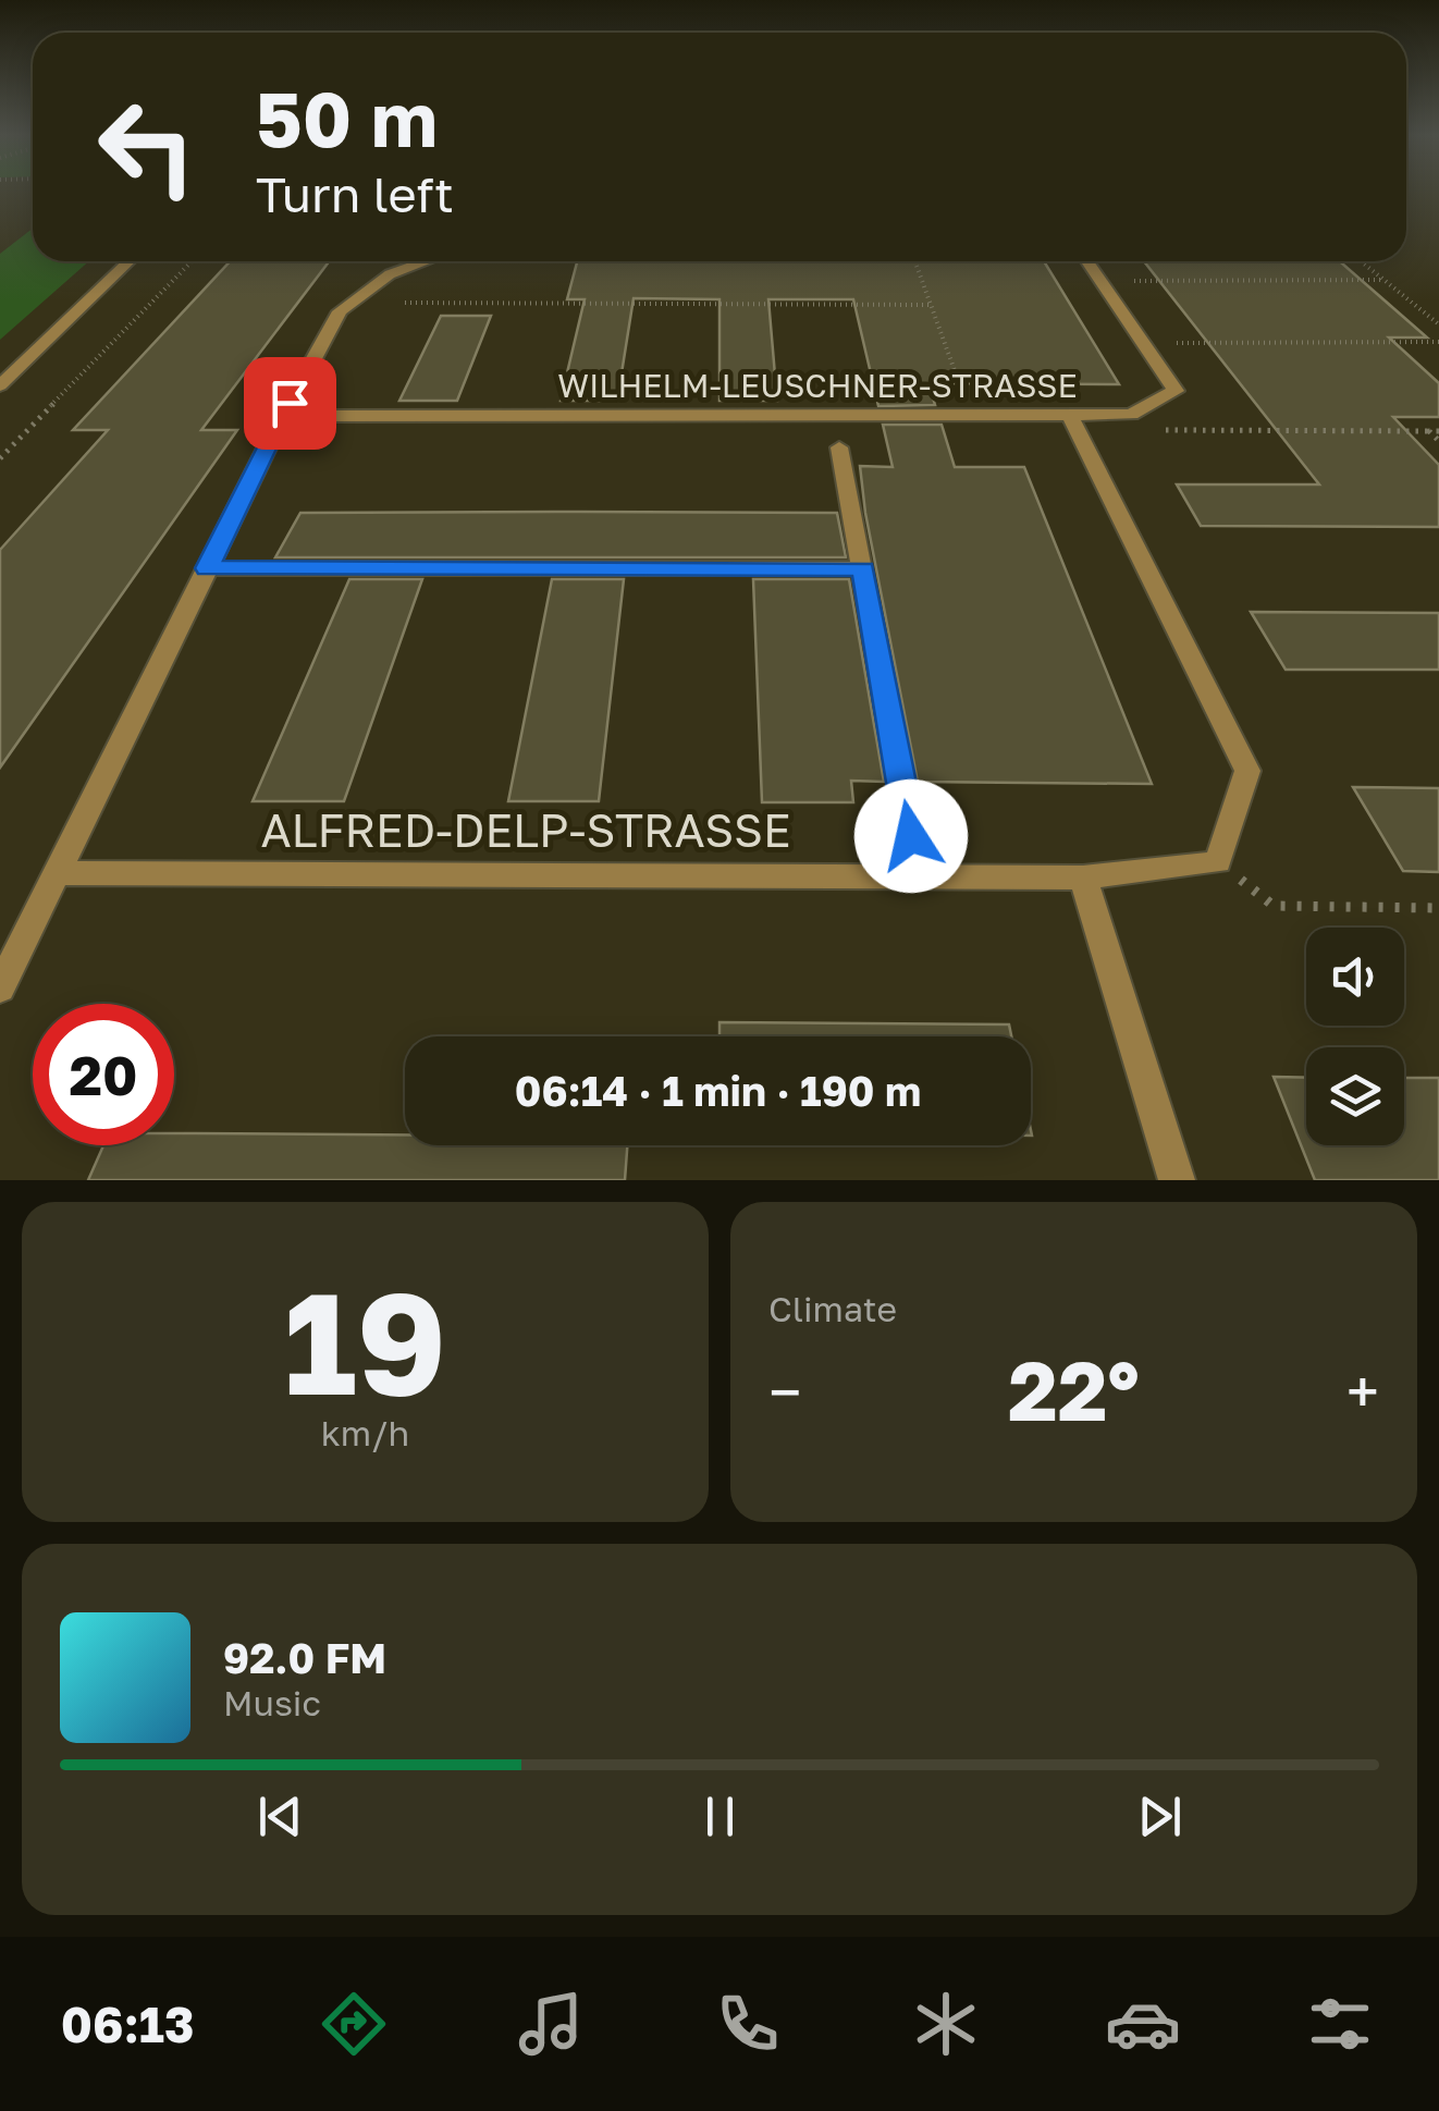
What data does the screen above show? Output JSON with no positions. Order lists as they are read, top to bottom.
{
  "streets": {
    "street": ["WILHELM-LEUSCHNER-STRASSE", "ALFRED-DELP-STRASSE"]
  },
  "page": {
    "turn": ["50 m", "Turn left"],
    "limit": "20",
    "trip": "06:14 · 1 min · 190 m",
    "tile": [
      ["19", "km/h"],
      "Climate"
    ],
    "heat": ["−", "22°", "+"],
    "song": ["92.0 FM", "Music"],
    "tabs": "06:13"
  }
}
